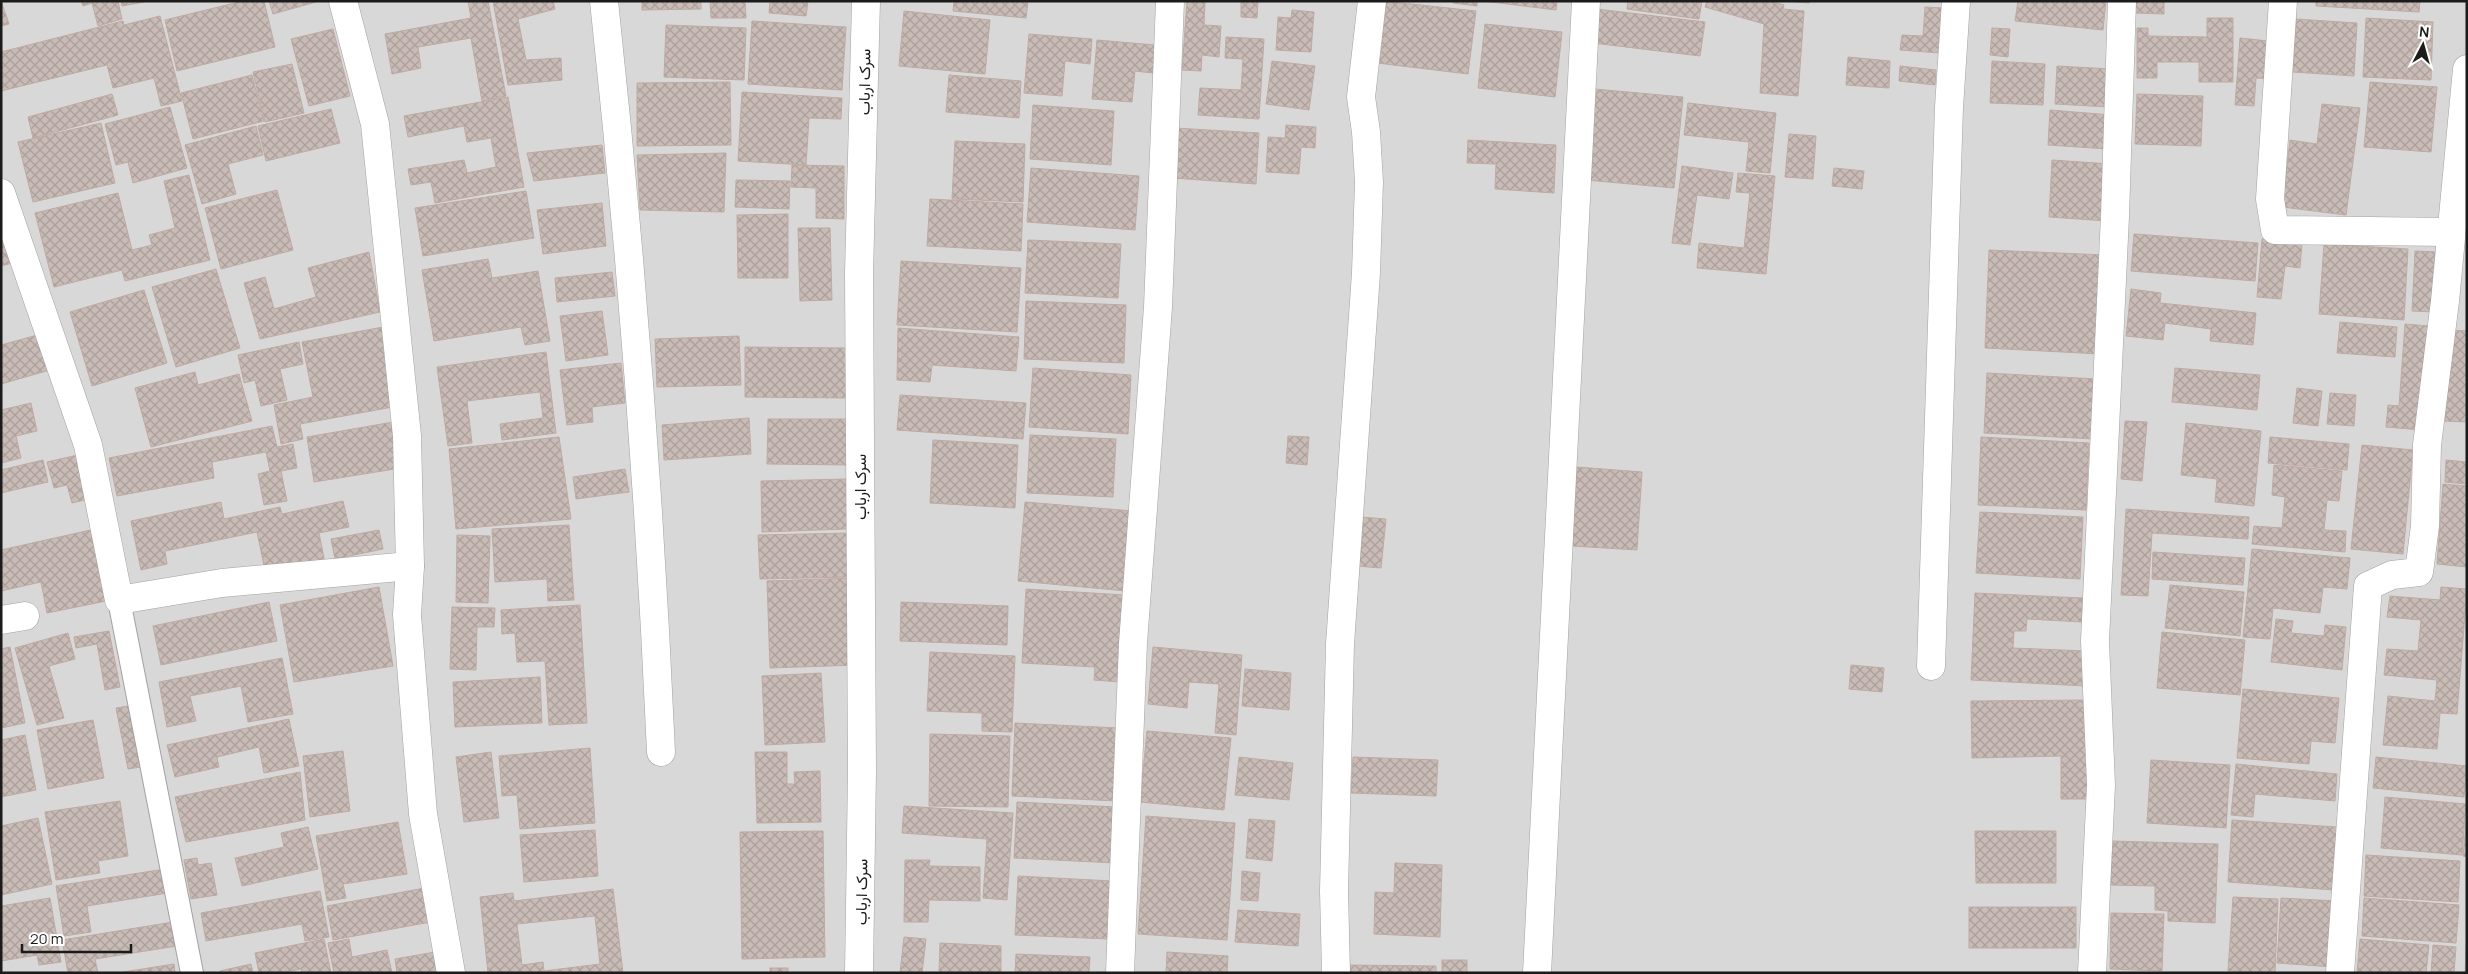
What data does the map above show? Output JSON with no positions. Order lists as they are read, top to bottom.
{
  "streets": {
    "street": ["سرک ارباب"]
  },
  "scale_bar": "20 m",
  "north": "top"
}
